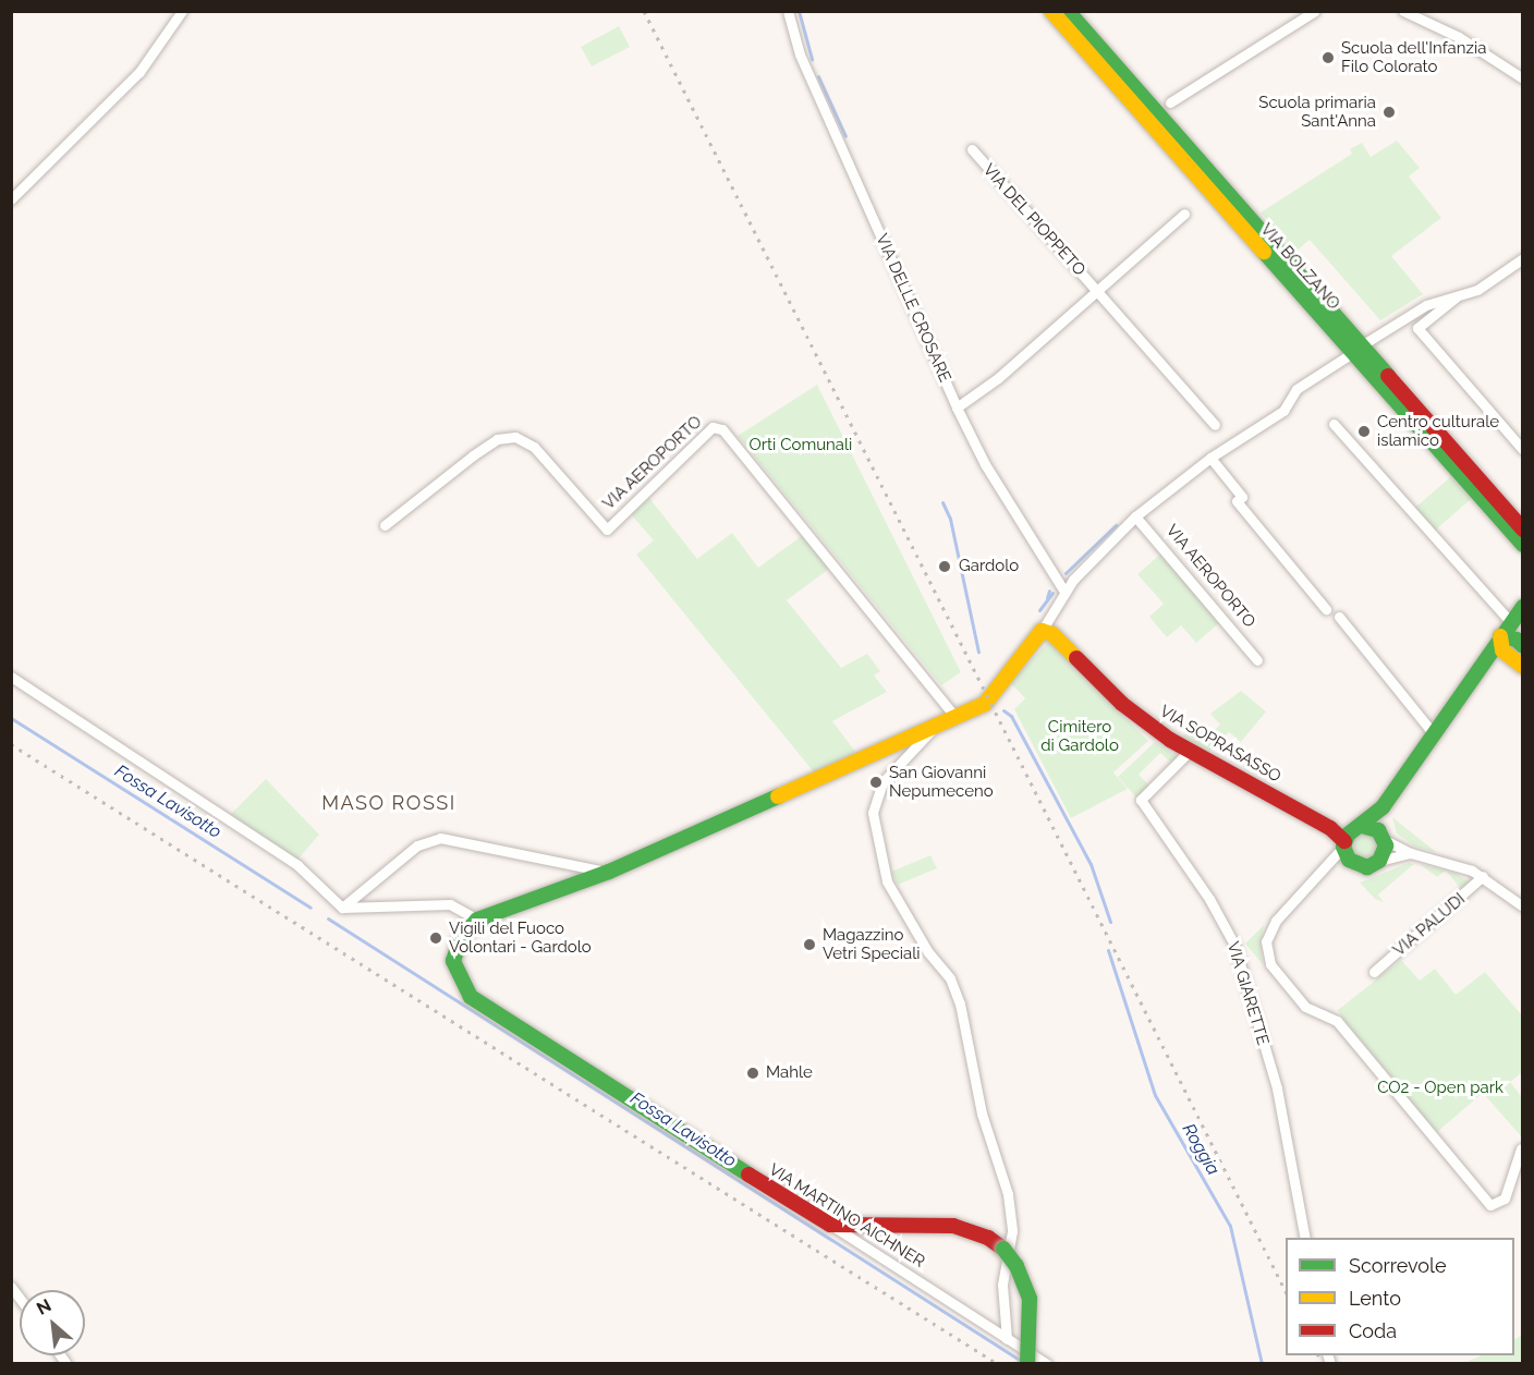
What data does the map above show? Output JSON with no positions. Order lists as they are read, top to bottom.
{
  "streets": {
    "street": [
      "VIA DEL PIOPPETO",
      "VIA BOLZANO",
      "VIA DELLE CROSARE",
      "VIA AEROPORTO",
      "VIA SOPRASASSO",
      "VIA PALUDI",
      "VIA GIARETTE",
      "VIA MARTINO AICHNER"
    ]
  },
  "crossings": [
    ["VIA DEL PIOPPETO", "VIA DELLE CROSARE"],
    ["VIA SOPRASASSO", "VIA PALUDI"],
    ["VIA SOPRASASSO", "VIA GIARETTE"]
  ],
  "districts": ["MASO ROSSI"],
  "water": ["Fossa Lavisotto", "Roggia"],
  "parks": ["Orti Comunali", "Cimitero di Gardolo", "CO2 - Open park"],
  "places": [
    "Scuola dell'Infanzia Filo Colorato",
    "Scuola primaria Sant'Anna",
    "Centro culturale islamico",
    "Gardolo",
    "San Giovanni Nepumeceno",
    "Vigili del Fuoco Volontari - Gardolo",
    "Magazzino Vetri Speciali",
    "Mahle"
  ],
  "legend": ["Scorrevole", "Lento", "Coda"],
  "north": "top left"
}
